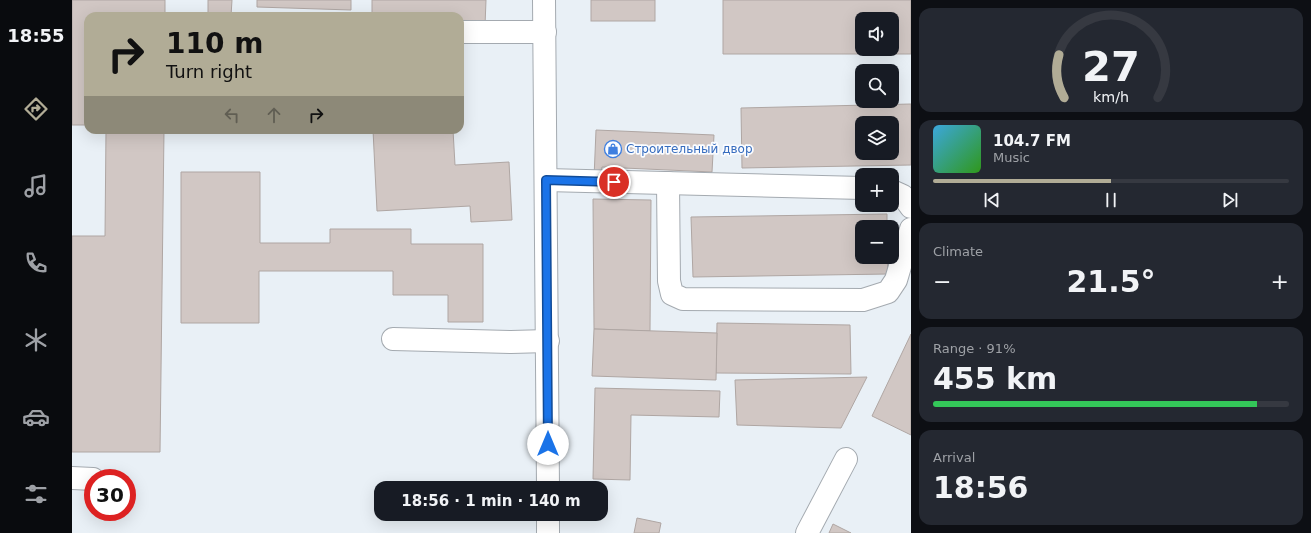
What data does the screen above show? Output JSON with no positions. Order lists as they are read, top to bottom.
{
  "places": {
    "shop": ["Строительный двор"]
  },
  "page": {
    "tabs": "18:55",
    "map_buttons": ["+", "−"],
    "turn": ["110 m", "Turn right"],
    "song": ["104.7 FM", "Music"],
    "tile": [
      "Climate",
      ["Range · 91%", "455 km"],
      ["Arrival", "18:56"]
    ],
    "heat": ["−", "21.5°", "+"],
    "limit": "30",
    "trip": "18:56 · 1 min · 140 m",
    "gauge": ["27", "km/h"]
  }
}
